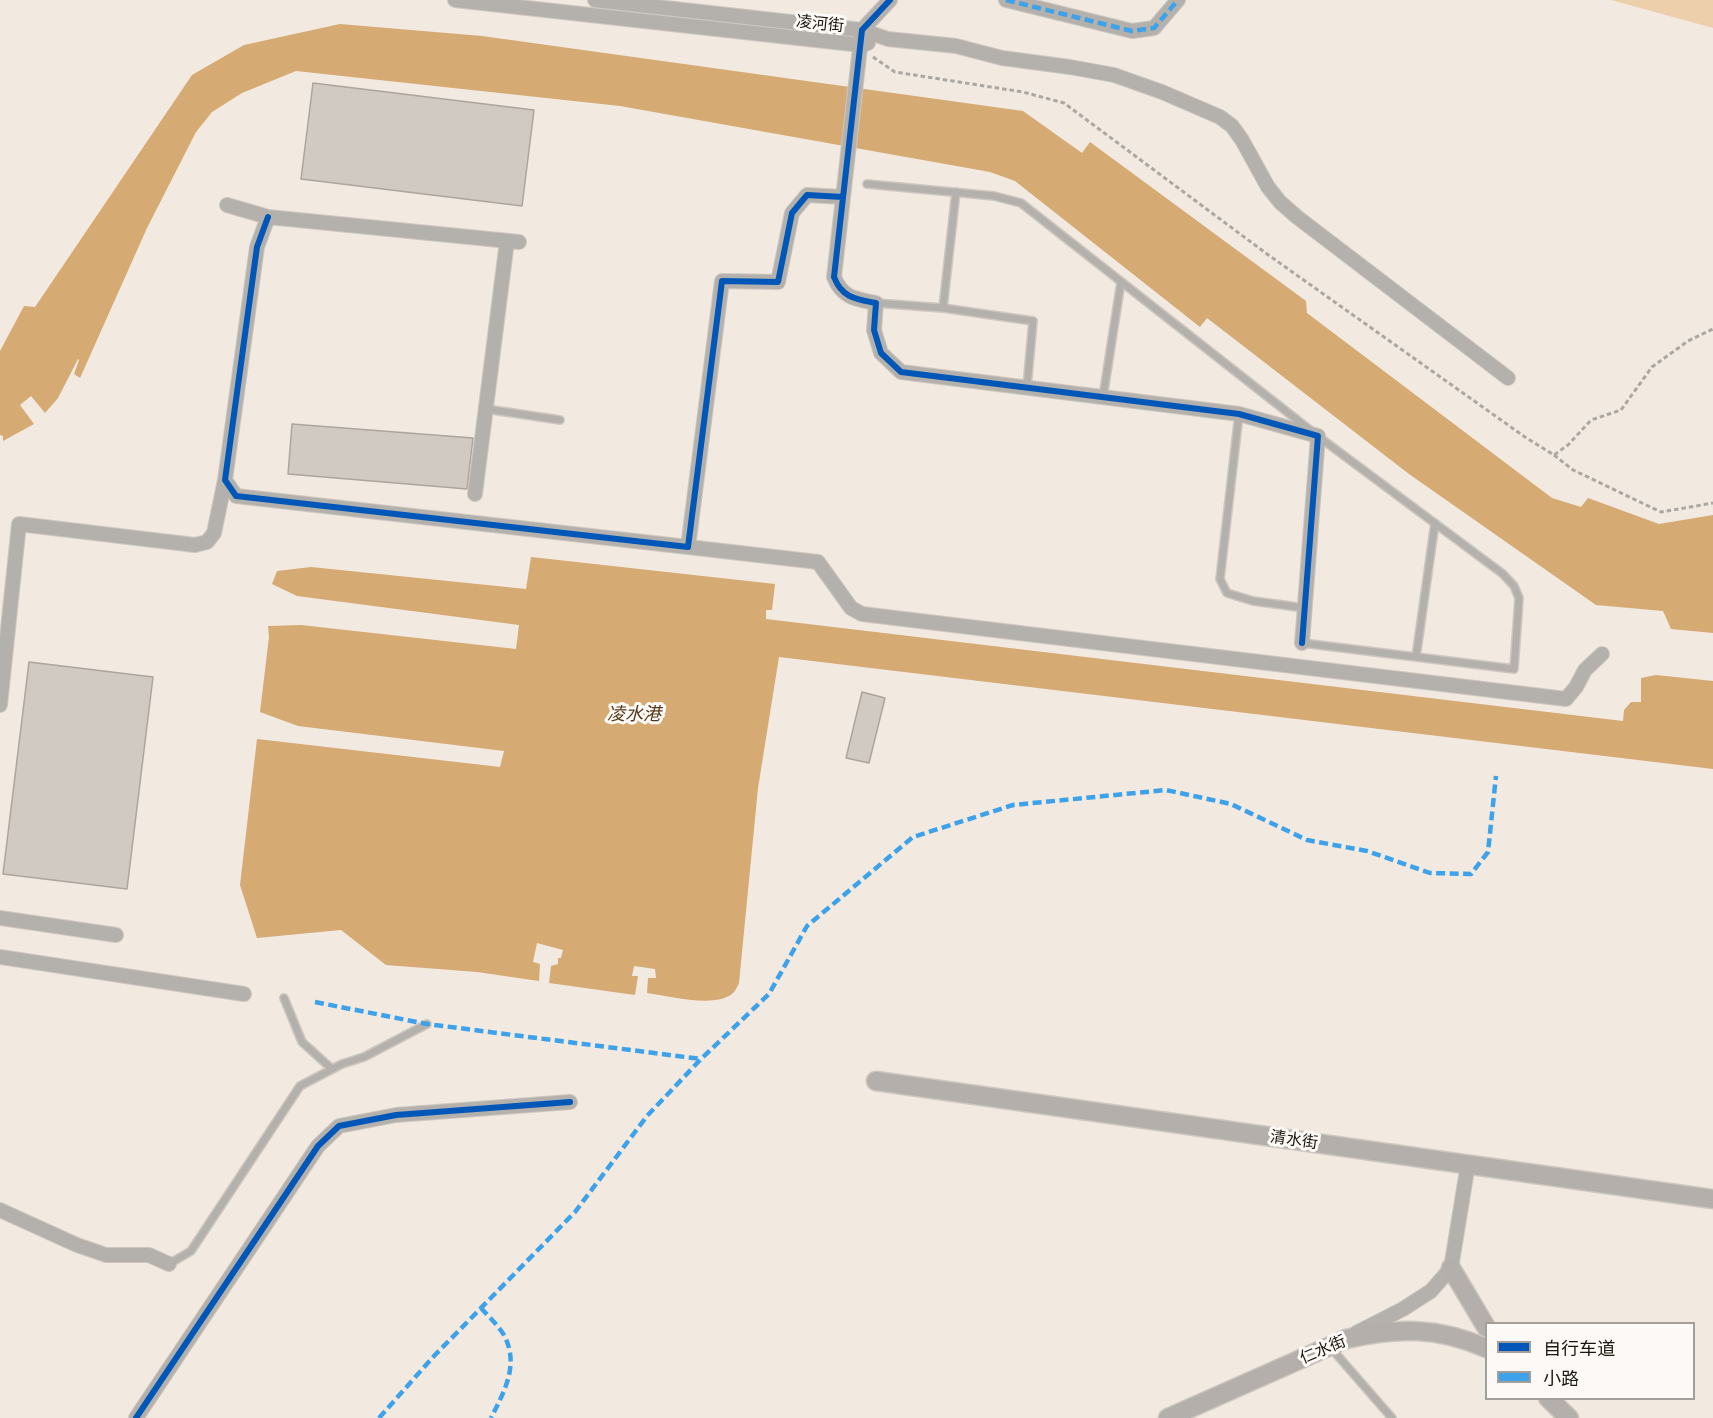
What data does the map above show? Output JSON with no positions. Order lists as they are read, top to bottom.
{
  "streets": {
    "main road": ["清水街", "仁水街"],
    "street": ["凌河街"]
  },
  "water": ["凌水港"],
  "legend": ["自行车道", "小路"]
}
